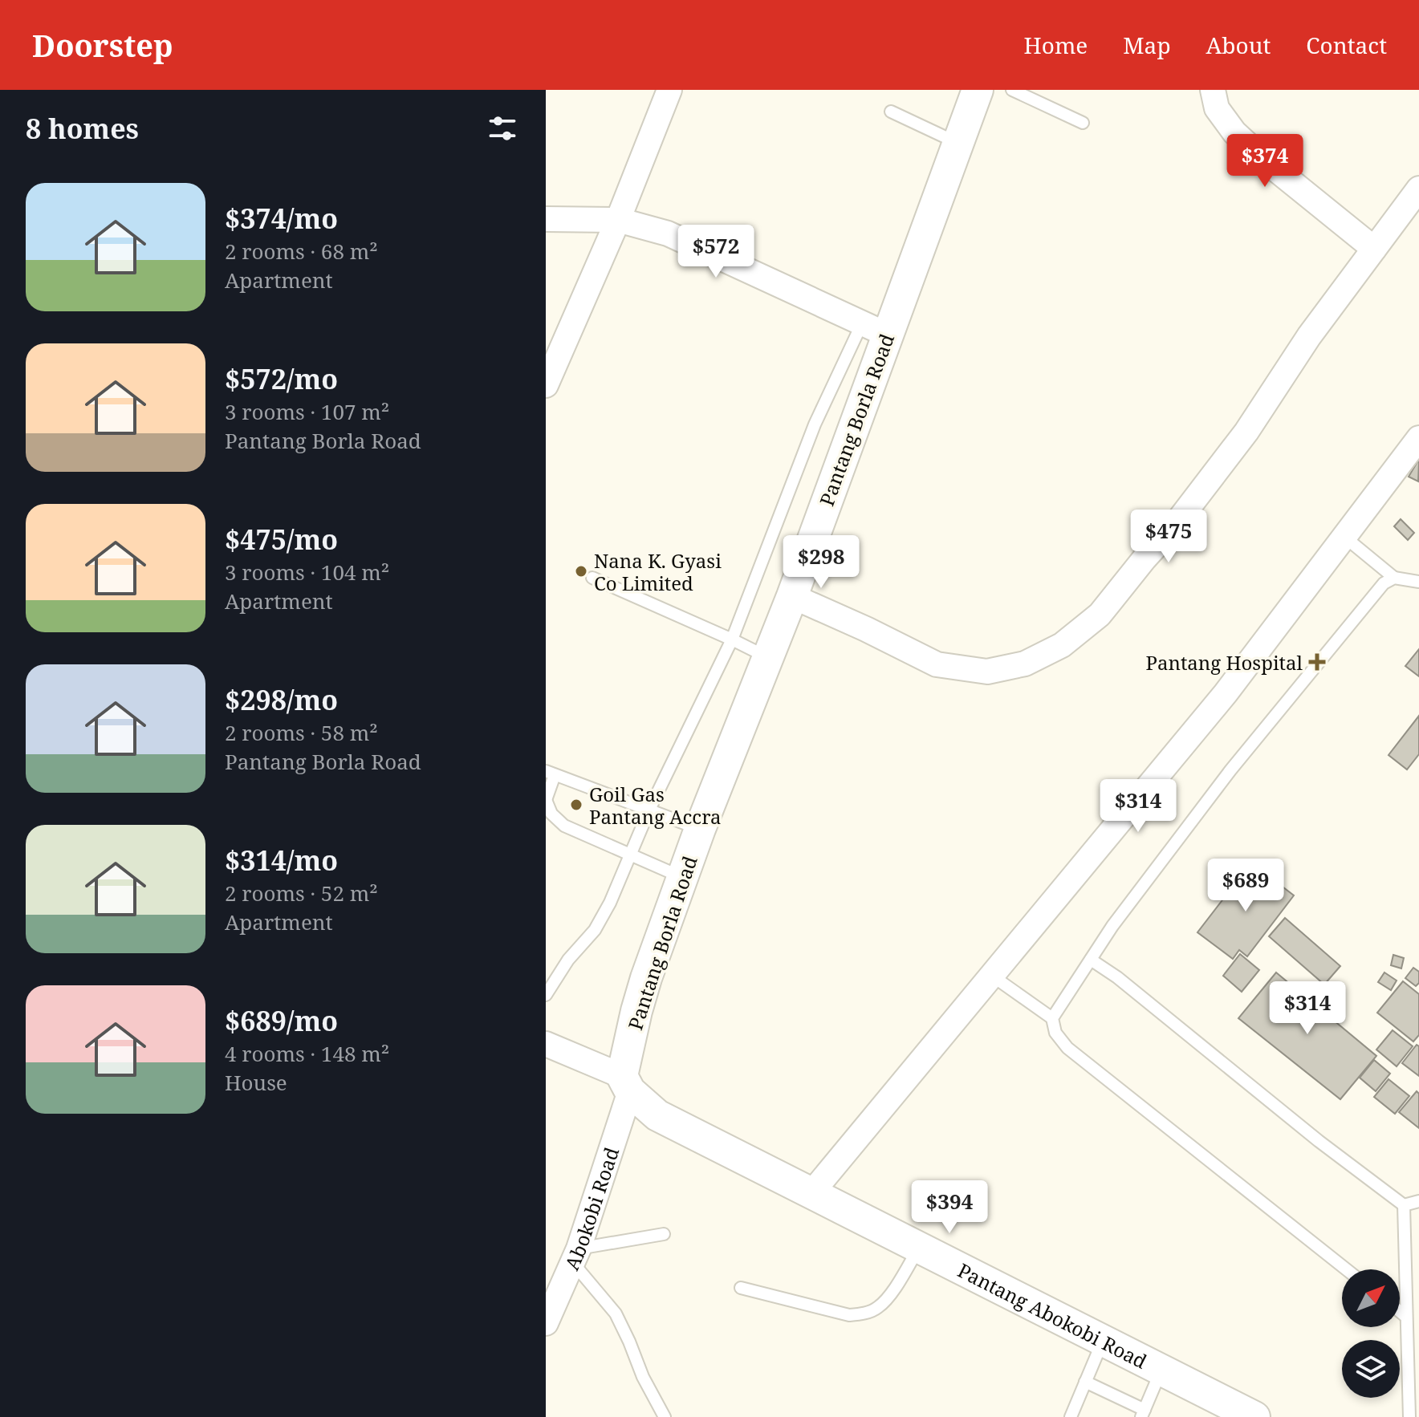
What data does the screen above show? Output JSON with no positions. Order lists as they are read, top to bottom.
{
  "streets": {
    "street": ["Pantang Borla Road", "Abokobi Road", "Pantang Abokobi Road"]
  },
  "crossings": [
    ["Pantang Borla Road", "Abokobi Road"],
    ["Pantang Borla Road", "Pantang Abokobi Road"],
    ["Abokobi Road", "Pantang Abokobi Road"]
  ],
  "places": {
    "other": ["Nana K. Gyasi Co Limited", "Goil Gas Pantang Accra"],
    "health": ["Pantang Hospital"]
  },
  "north": "top right",
  "page": {
    "header": "Doorstep",
    "nav": [
      "Home",
      "Map",
      "About",
      "Contact"
    ],
    "heading": "8 homes",
    "price": [
      "$374",
      "$572",
      "$475",
      "$298",
      "$314",
      "$689",
      "$314",
      "$394"
    ],
    "list": [
      {
        "name": "$374/mo",
        "note": "2 rooms · 68 m² · Apartment"
      },
      {
        "name": "$572/mo",
        "note": "3 rooms · 107 m² · Pantang Borla Road"
      },
      {
        "name": "$475/mo",
        "note": "3 rooms · 104 m² · Apartment"
      },
      {
        "name": "$298/mo",
        "note": "2 rooms · 58 m² · Pantang Borla Road"
      },
      {
        "name": "$314/mo",
        "note": "2 rooms · 52 m² · Apartment"
      },
      {
        "name": "$689/mo",
        "note": "4 rooms · 148 m² · House"
      }
    ]
  }
}
